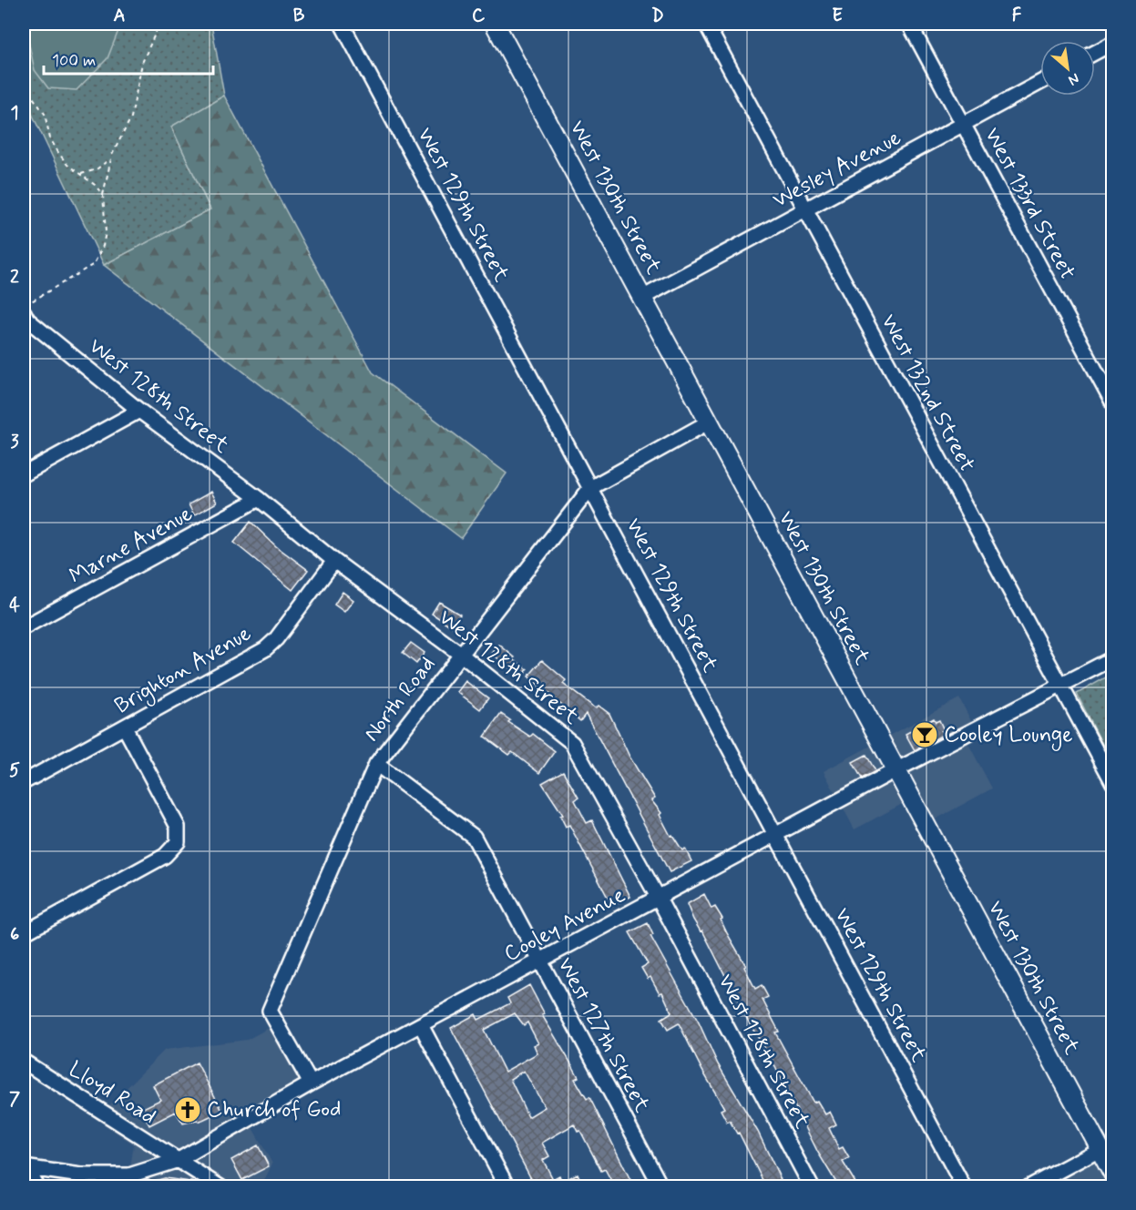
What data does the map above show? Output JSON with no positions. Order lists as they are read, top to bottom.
{
  "streets": {
    "main road": ["West 130th Street"],
    "street": [
      "Wesley Avenue",
      "West 133rd Street",
      "West 129th Street",
      "West 132nd Street",
      "West 128th Street",
      "Marne Avenue",
      "Brighton Avenue",
      "North Road",
      "Cooley Avenue",
      "West 127th Street",
      "Lloyd Road"
    ]
  },
  "crossings": [
    ["Wesley Avenue", "West 130th Street"],
    ["Wesley Avenue", "West 133rd Street"],
    ["Wesley Avenue", "West 132nd Street"],
    ["West 130th Street", "North Road"],
    ["West 130th Street", "Cooley Avenue"],
    ["West 129th Street", "North Road"],
    ["West 129th Street", "Cooley Avenue"],
    ["West 132nd Street", "Cooley Avenue"],
    ["West 128th Street", "Marne Avenue"],
    ["West 128th Street", "Brighton Avenue"],
    ["West 128th Street", "North Road"],
    ["West 128th Street", "Cooley Avenue"],
    ["North Road", "Cooley Avenue"],
    ["North Road", "West 127th Street"],
    ["Cooley Avenue", "West 127th Street"],
    ["Cooley Avenue", "Lloyd Road"]
  ],
  "places": {
    "bar": ["Cooley Lounge"],
    "church": ["Church of God"]
  },
  "scale_bar": "100 m",
  "north": "bottom right",
  "grid": {
    "columns": [
      "A",
      "B",
      "C",
      "D",
      "E",
      "F"
    ],
    "rows": [
      "1",
      "2",
      "3",
      "4",
      "5",
      "6",
      "7"
    ]
  }
}
